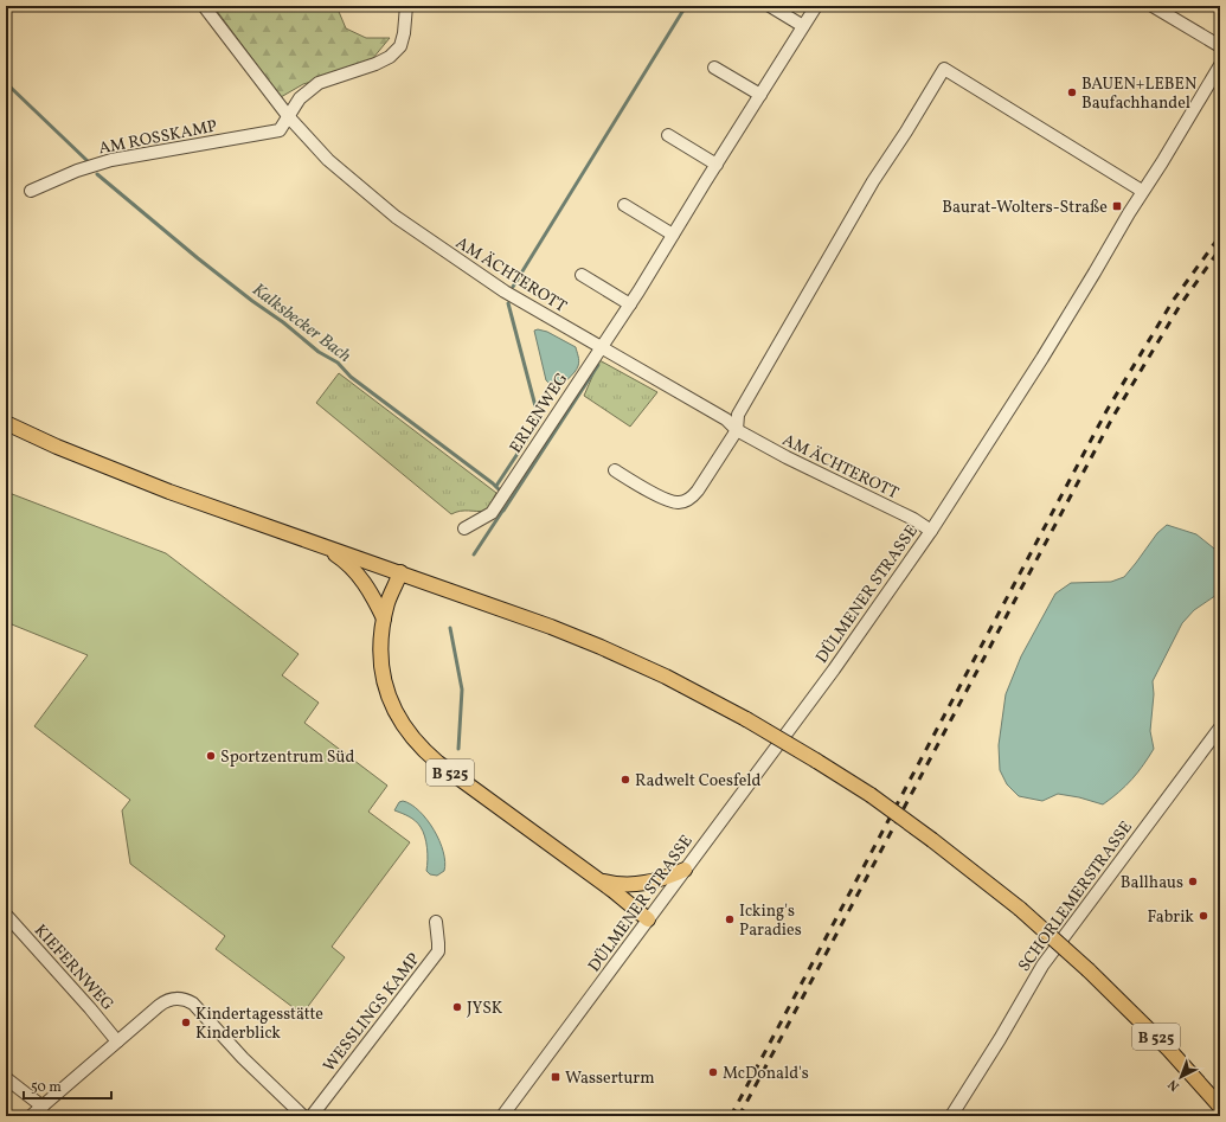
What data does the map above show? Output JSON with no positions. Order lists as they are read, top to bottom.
{
  "streets": {
    "main road": ["B 525"],
    "street": [
      "AM ROSSKAMP",
      "AM ÄCHTEROTT",
      "ERLENWEG",
      "DÜLMENER STRASSE",
      "SCHORLEMERSTRASSE",
      "KIEFERNWEG",
      "WESSLINGS KAMP"
    ]
  },
  "crossings": [
    ["AM ROSSKAMP", "AM ÄCHTEROTT"],
    ["AM ÄCHTEROTT", "ERLENWEG"],
    ["AM ÄCHTEROTT", "DÜLMENER STRASSE"],
    ["DÜLMENER STRASSE", "B 525"]
  ],
  "water": ["Kalksbecker Bach"],
  "places": {
    "other": [
      "BAUEN+LEBEN Baufachhandel",
      "Sportzentrum Süd",
      "Radwelt Coesfeld",
      "Ballhaus",
      "Fabrik",
      "Icking's Paradies",
      "JYSK",
      "Kindertagesstätte Kinderblick",
      "McDonald's"
    ],
    "transit": ["Baurat-Wolters-Straße", "Wasserturm"]
  },
  "scale_bar": "50 m",
  "north": "bottom left"
}
